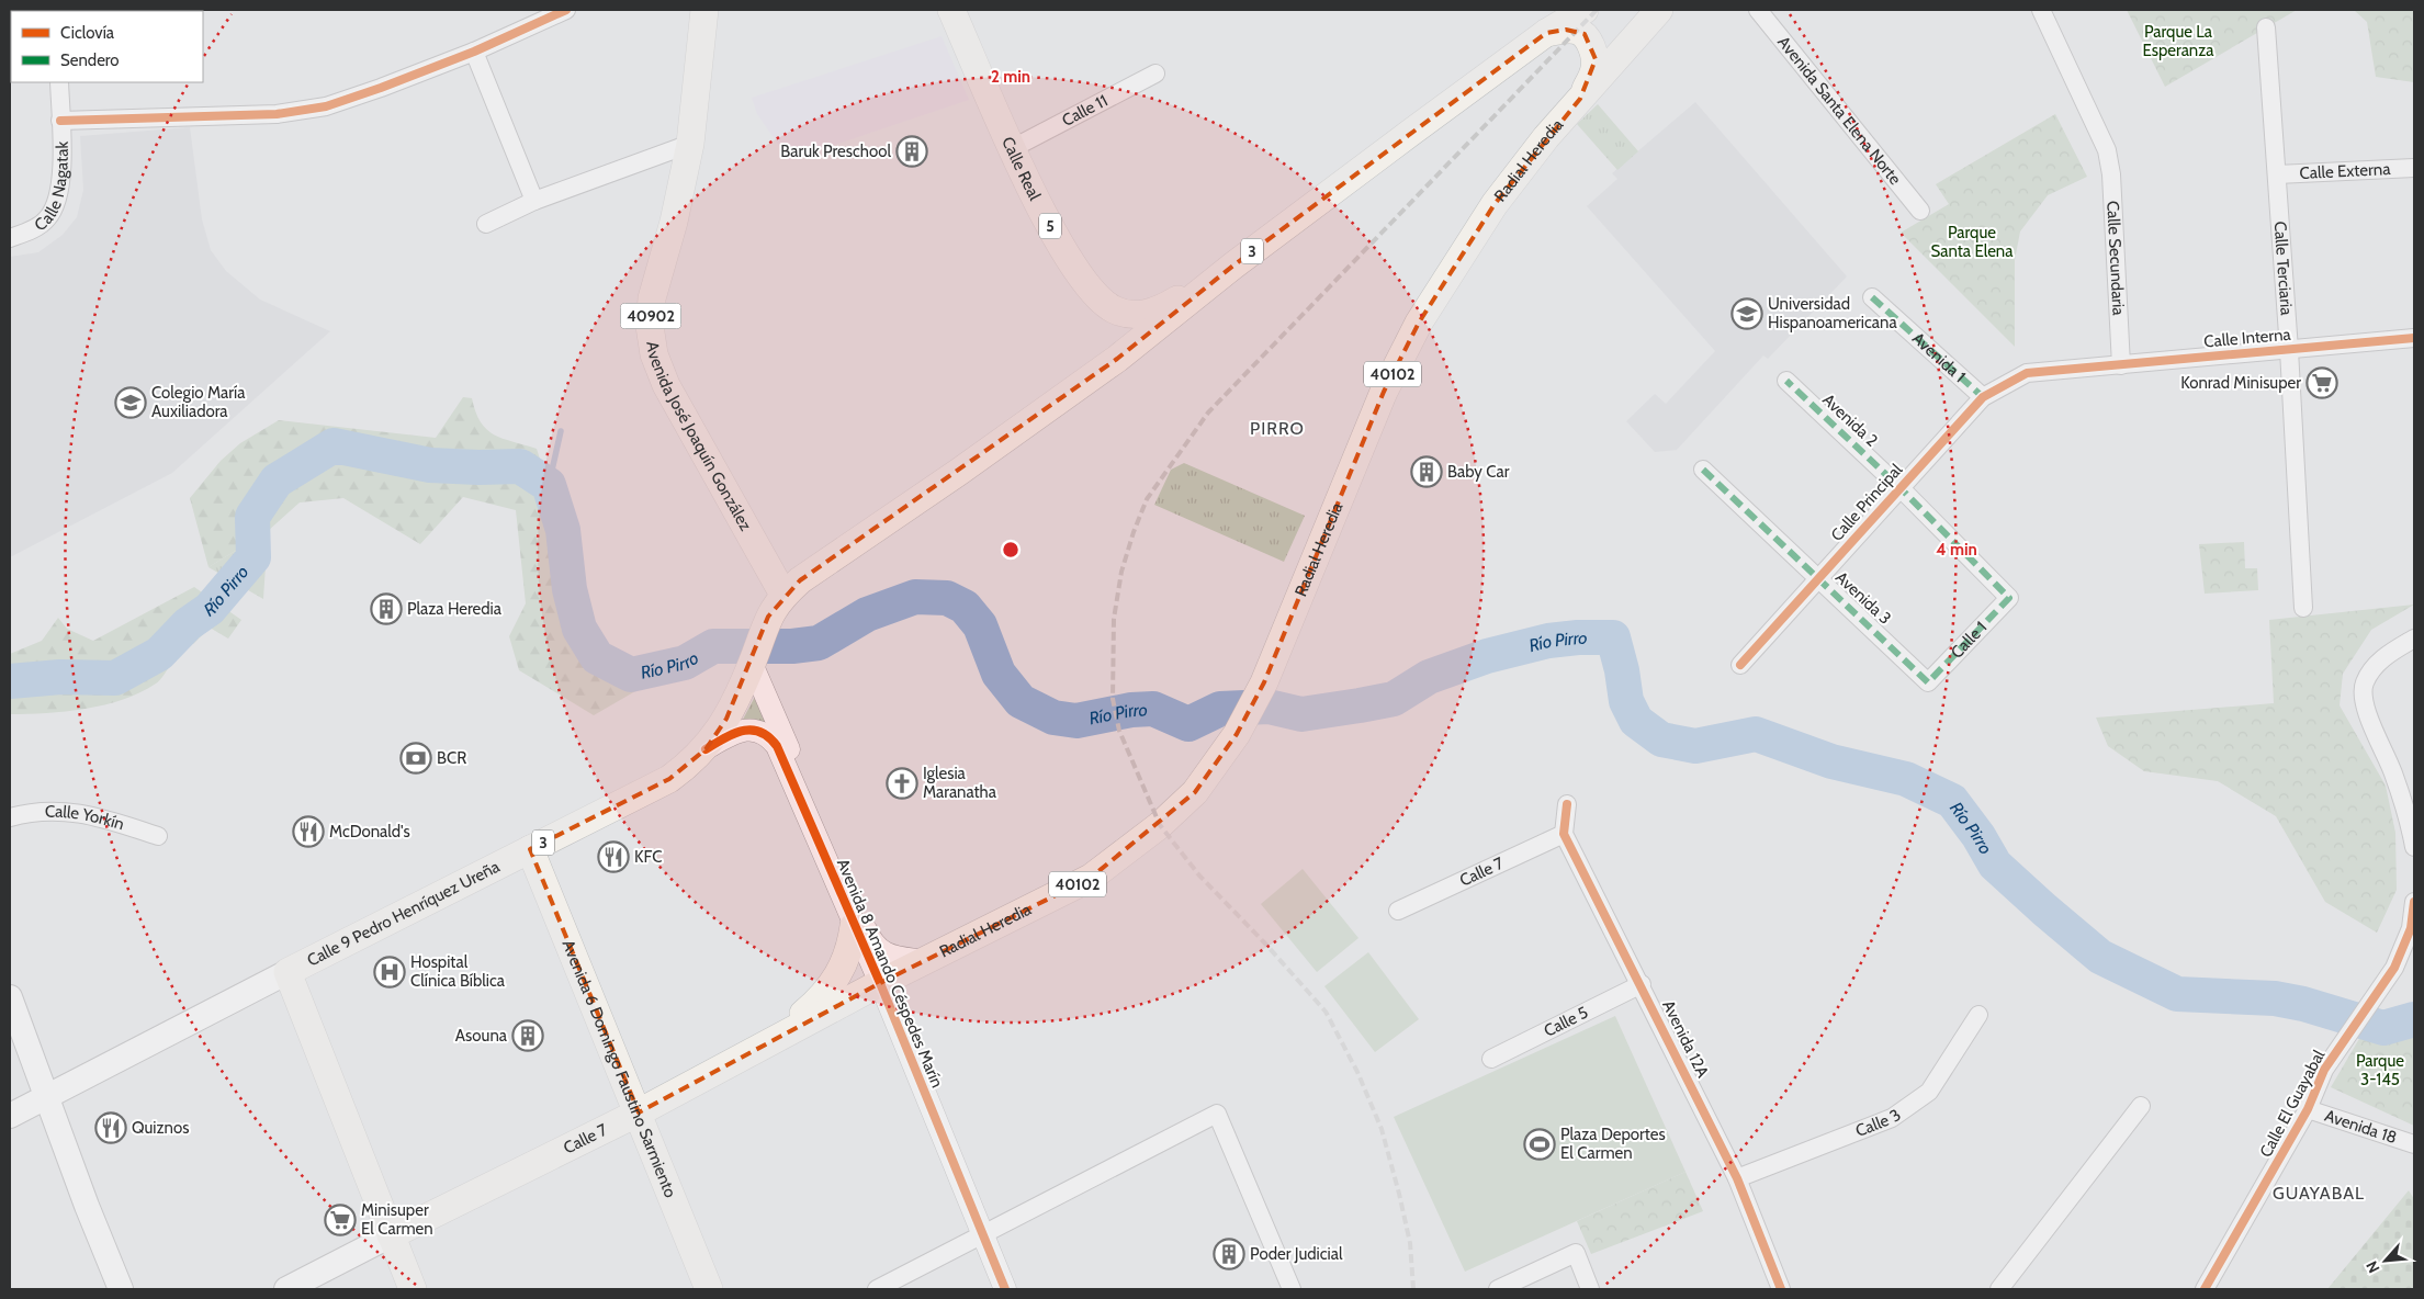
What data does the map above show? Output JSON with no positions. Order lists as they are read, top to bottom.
{
  "streets": {
    "main road": [
      "Radial Heredia",
      "Calle Real",
      "5",
      "3",
      "40902",
      "40102",
      "Avenida José Joaquín González",
      "Calle 7",
      "Calle 9 Pedro Henríquez Ureña",
      "Avenida 6 Domingo Faustino Sarmiento"
    ],
    "street": [
      "Avenida Santa Elena Norte",
      "Calle 11",
      "Calle Externa",
      "Calle Nagatak",
      "Calle Secundaria",
      "Calle Terciaria",
      "Calle Interna",
      "Avenida 1",
      "Avenida 2",
      "Calle Principal",
      "Avenida 3",
      "Calle 1",
      "Calle Yorkín",
      "Avenida 8 Amando Céspedes Marín",
      "Calle 5",
      "Avenida 12A",
      "Calle El Guayabal",
      "Calle 3",
      "Avenida 18"
    ]
  },
  "crossings": [
    ["Calle 11", "Calle Real"],
    ["Radial Heredia", "Calle 7"],
    ["Radial Heredia", "Avenida 8 Amando Céspedes Marín"],
    ["Calle Real", "3"],
    ["Calle Externa", "Calle Terciaria"],
    ["3", "Avenida José Joaquín González"],
    ["3", "Calle 9 Pedro Henríquez Ureña"],
    ["3", "Avenida 8 Amando Céspedes Marín"],
    ["Calle Secundaria", "Calle Interna"],
    ["Calle Terciaria", "Calle Interna"],
    ["Calle Interna", "Calle Principal"],
    ["Avenida 1", "Calle Principal"],
    ["Avenida 2", "Calle Principal"],
    ["Avenida 2", "Calle 1"],
    ["Calle Principal", "Avenida 3"],
    ["Avenida 3", "Calle 1"],
    ["Calle 7", "Avenida 8 Amando Céspedes Marín"],
    ["Calle 7", "Avenida 12A"],
    ["Calle 7", "Avenida 6 Domingo Faustino Sarmiento"],
    ["Calle 9 Pedro Henríquez Ureña", "Avenida 8 Amando Céspedes Marín"],
    ["Calle 9 Pedro Henríquez Ureña", "Avenida 6 Domingo Faustino Sarmiento"],
    ["Calle 5", "Avenida 12A"],
    ["Avenida 12A", "Calle 3"],
    ["Calle El Guayabal", "Avenida 18"]
  ],
  "districts": ["PIRRO", "GUAYABAL"],
  "water": ["Río Pirro"],
  "parks": ["Parque La Esperanza", "Parque Santa Elena", "Parque 3-145"],
  "places": {
    "building": [
      "Baruk Preschool",
      "Baby Car",
      "Plaza Heredia",
      "Asouna",
      "Poder Judicial"
    ],
    "school or university": ["Universidad Hispanoamericana", "Colegio María Auxiliadora"],
    "supermarket": ["Konrad Minisuper", "Minisuper El Carmen"],
    "bank": ["BCR"],
    "church": ["Iglesia Maranatha"],
    "restaurant": ["McDonald's", "KFC", "Quiznos"],
    "hospital": ["Hospital Clínica Bíblica"],
    "sports": ["Plaza Deportes El Carmen"]
  },
  "legend": ["Ciclovía", "Sendero"],
  "north": "bottom left",
  "rings": ["2 min", "4 min"]
}
